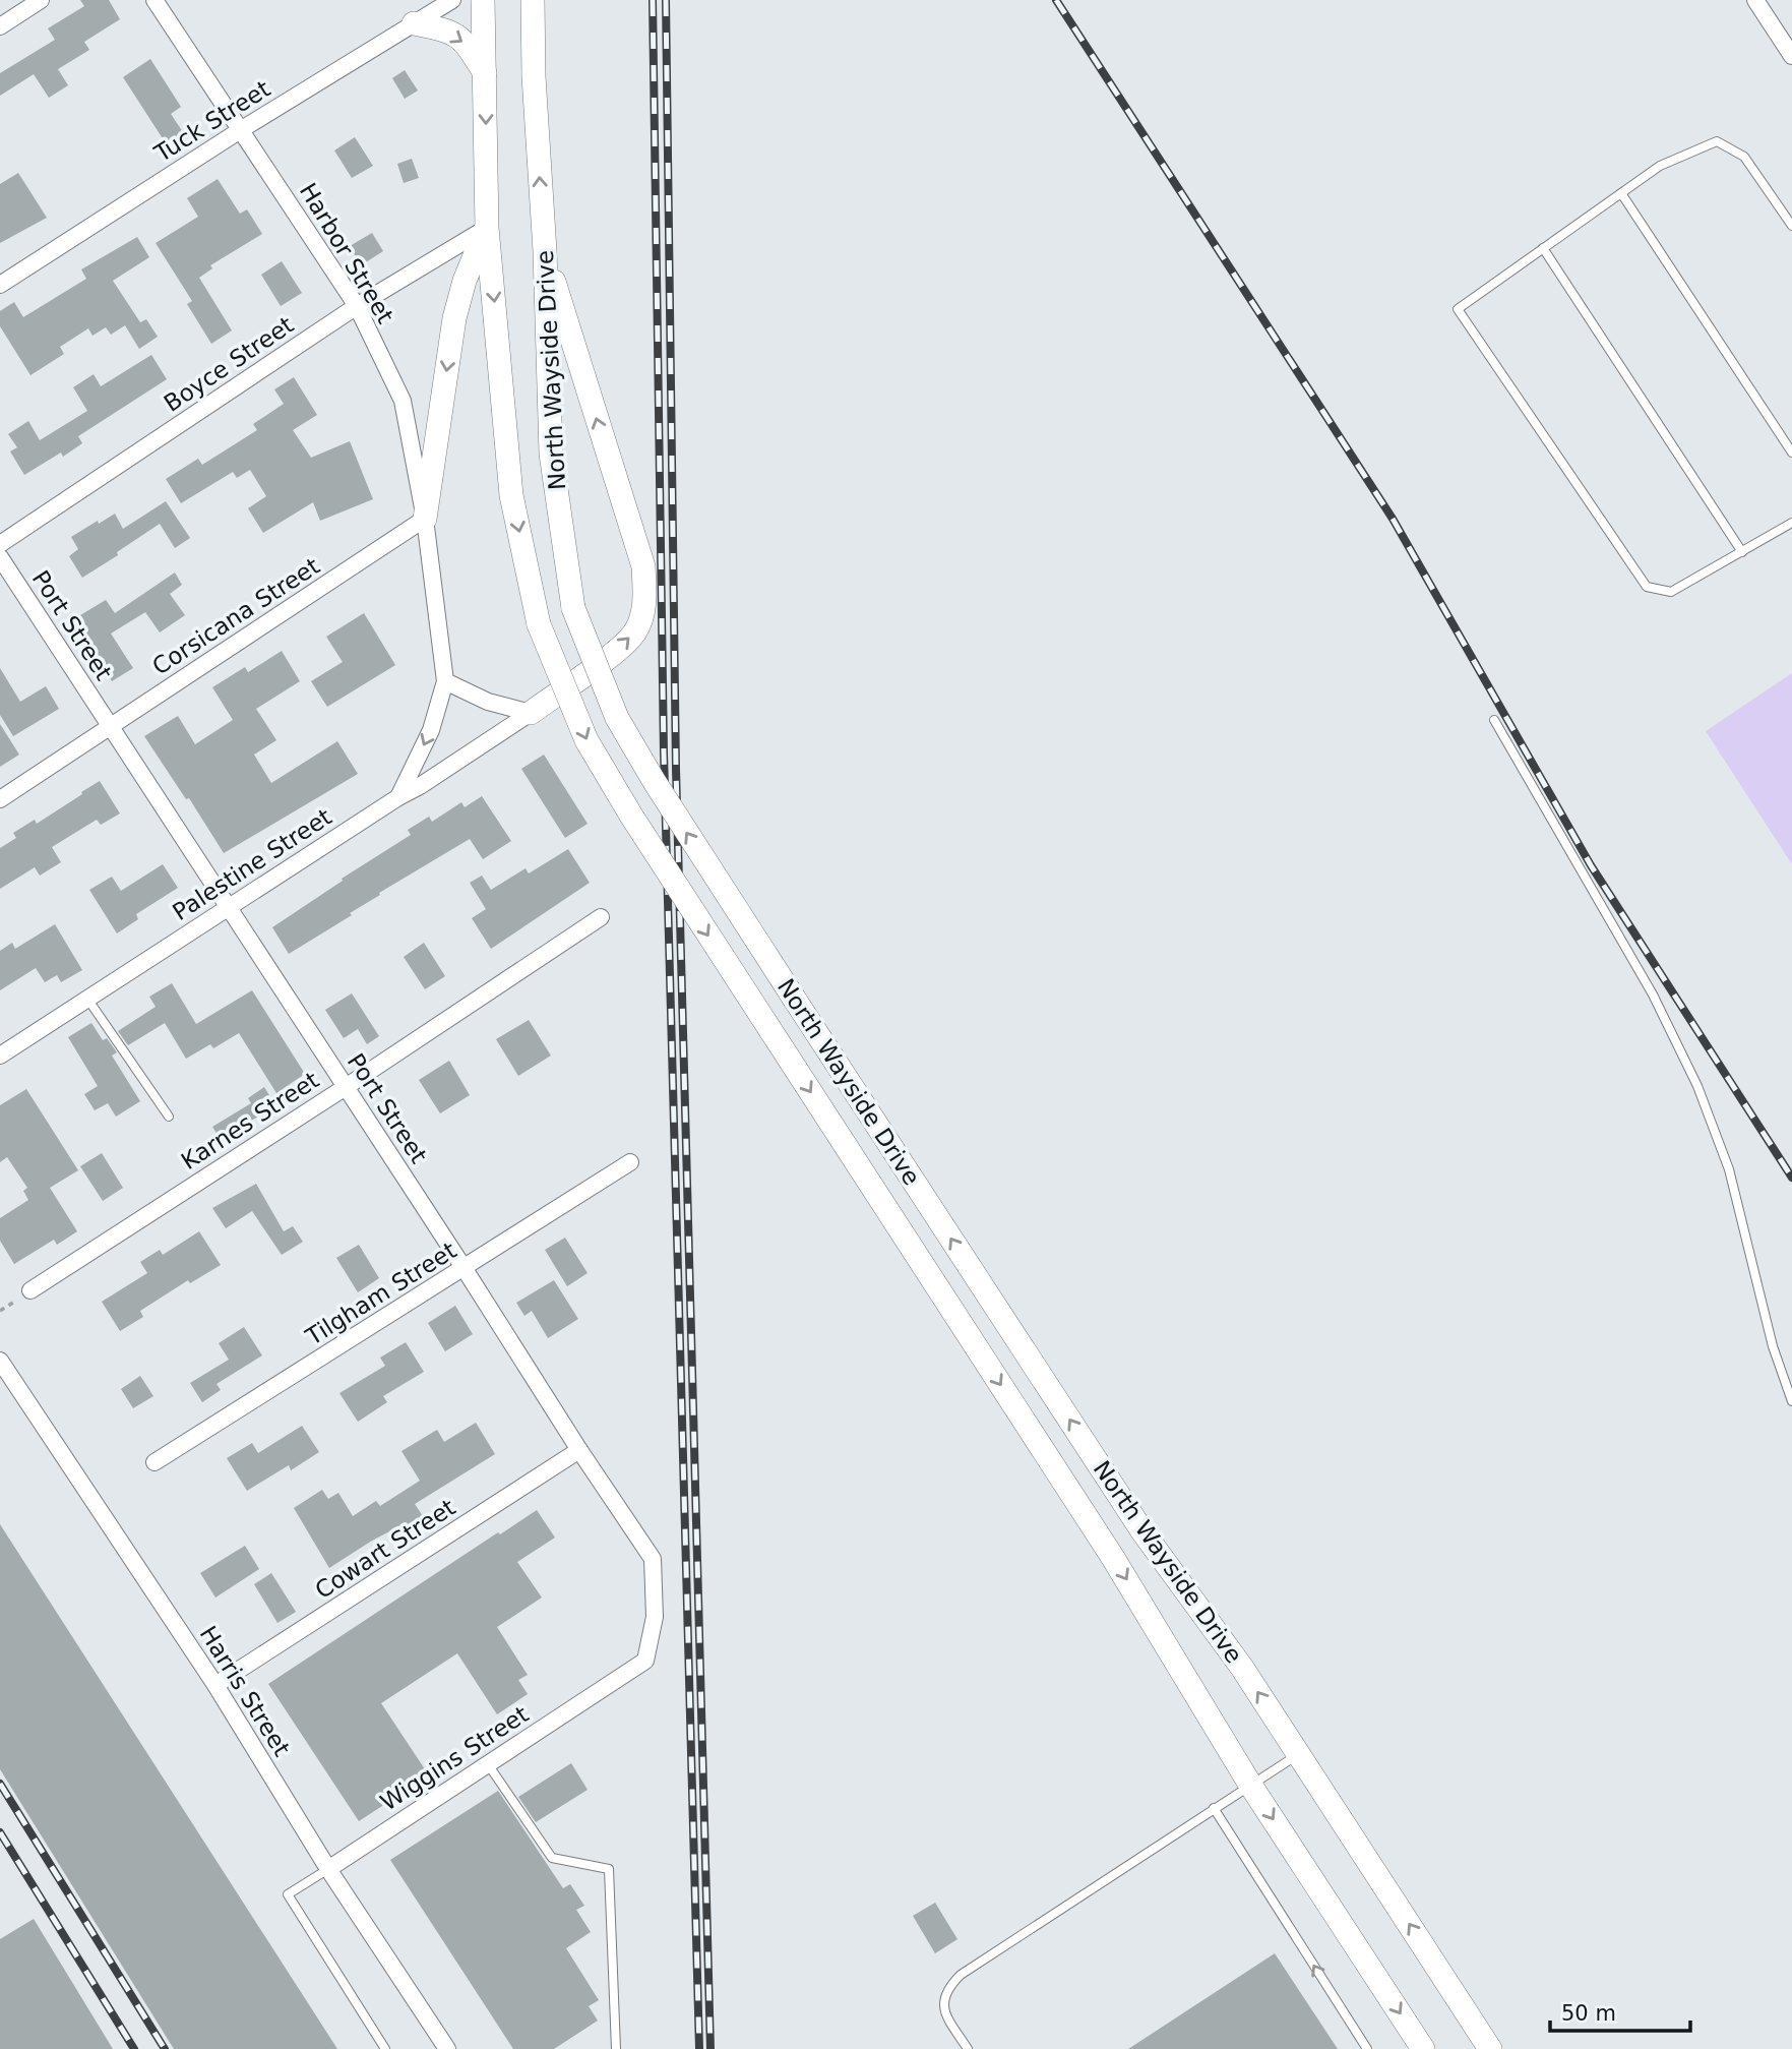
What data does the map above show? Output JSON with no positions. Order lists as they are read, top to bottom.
{
  "streets": {
    "main road": ["North Wayside Drive"],
    "street": [
      "Tuck Street",
      "Harbor Street",
      "Boyce Street",
      "Corsicana Street",
      "Port Street",
      "Palestine Street",
      "Karnes Street",
      "Tilgham Street",
      "Cowart Street",
      "Harris Street",
      "Wiggins Street"
    ]
  },
  "crossings": [
    ["Tuck Street", "Harbor Street"],
    ["Harbor Street", "Boyce Street"],
    ["Harbor Street", "Corsicana Street"],
    ["Boyce Street", "North Wayside Drive"],
    ["Corsicana Street", "Port Street"],
    ["Port Street", "Palestine Street"],
    ["Port Street", "Karnes Street"],
    ["Port Street", "Tilgham Street"],
    ["Port Street", "Cowart Street"],
    ["Port Street", "Wiggins Street"],
    ["Cowart Street", "Harris Street"],
    ["Harris Street", "Wiggins Street"]
  ],
  "scale_bar": "50 m"
}
